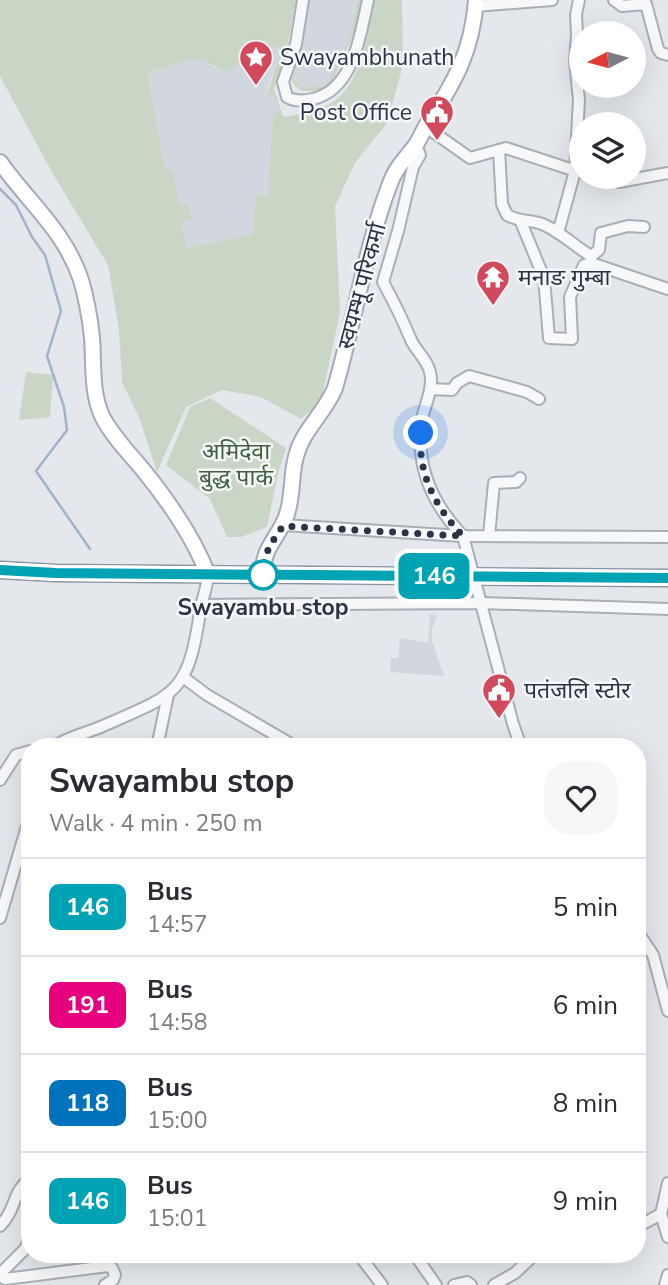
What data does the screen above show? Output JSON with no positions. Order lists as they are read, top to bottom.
{
  "streets": {
    "main road": ["स्वयम्भू परिकर्मा"]
  },
  "parks": ["अमिदेवा बुद्ध पार्क"],
  "places": {
    "place": ["Swayambhunath"],
    "public building": ["Post Office", "पतंजलि स्टोर"],
    "temple": ["मनाङ गुम्बा"],
    "other": ["Swayambu stop"]
  },
  "lines": ["bus line 146"],
  "north": "left",
  "page": {
    "on_map": "146",
    "heading": ["Swayambu stop", "Walk · 4 min · 250 m"],
    "list": [
      {
        "mark": "146",
        "name": "Bus",
        "note": "14:57",
        "value": "5 min"
      },
      {
        "mark": "191",
        "name": "Bus",
        "note": "14:58",
        "value": "6 min"
      },
      {
        "mark": "118",
        "name": "Bus",
        "note": "15:00",
        "value": "8 min"
      },
      {
        "mark": "146",
        "name": "Bus",
        "note": "15:01",
        "value": "9 min"
      }
    ]
  }
}
